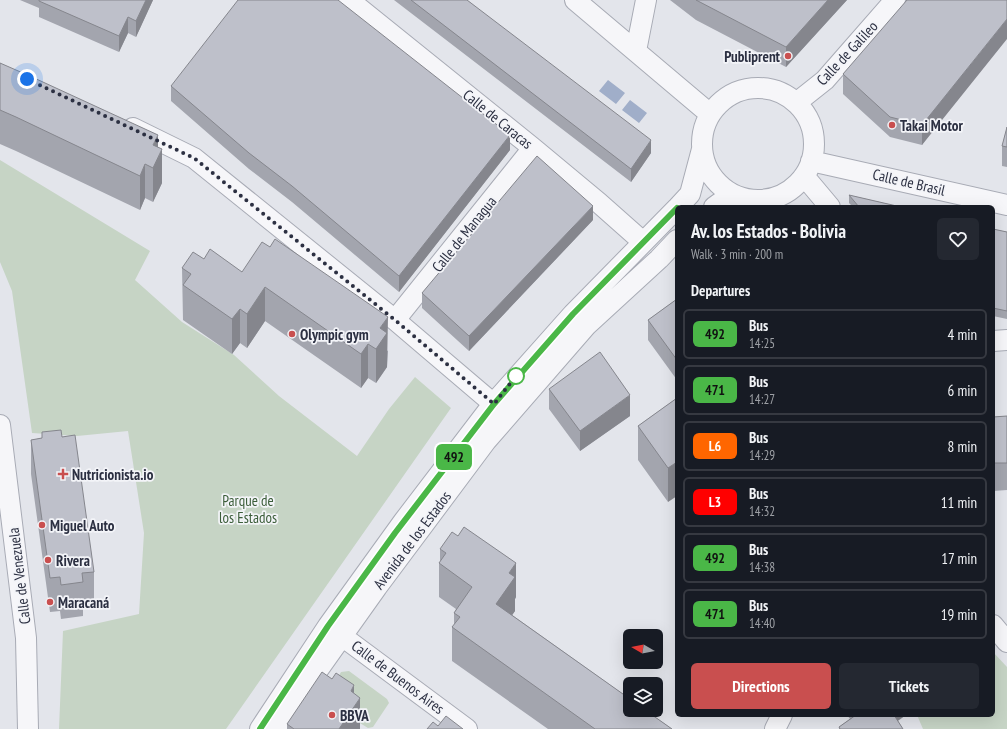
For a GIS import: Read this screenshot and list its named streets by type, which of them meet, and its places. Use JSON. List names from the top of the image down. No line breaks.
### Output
{"streets":{"street":["Calle de Galileo","Calle de Caracas","Calle de Brasil","Calle de Managua","Avenida de los Estados","Calle de Venezuela","Calle de Buenos Aires"]},"crossings":[["Calle de Galileo","Calle de Brasil"],["Calle de Galileo","Avenida de los Estados"],["Calle de Caracas","Calle de Managua"],["Calle de Caracas","Avenida de los Estados"],["Calle de Brasil","Avenida de los Estados"],["Avenida de los Estados","Calle de Buenos Aires"]],"parks":["Parque de los Estados"],"places":{"other":["Publiprent","Takai Motor","Olympic gym","Miguel Auto","Rivera","Maracaná","BBVA"],"health":["Nutricionista.io"]},"lines":["bus line 492"],"north":"left","page":{"on_map":"492","heading":[["Av. los Estados - Bolivia","Walk · 3 min · 200 m"],"Departures"],"list":[{"mark":"492","name":"Bus","note":"14:25","value":"4 min"},{"mark":"471","name":"Bus","note":"14:27","value":"6 min"},{"mark":"L6","name":"Bus","note":"14:29","value":"8 min"},{"mark":"L3","name":"Bus","note":"14:32","value":"11 min"},{"mark":"492","name":"Bus","note":"14:38","value":"17 min"},{"mark":"471","name":"Bus","note":"14:40","value":"19 min"}],"buttons":["Directions","Tickets"]}}
